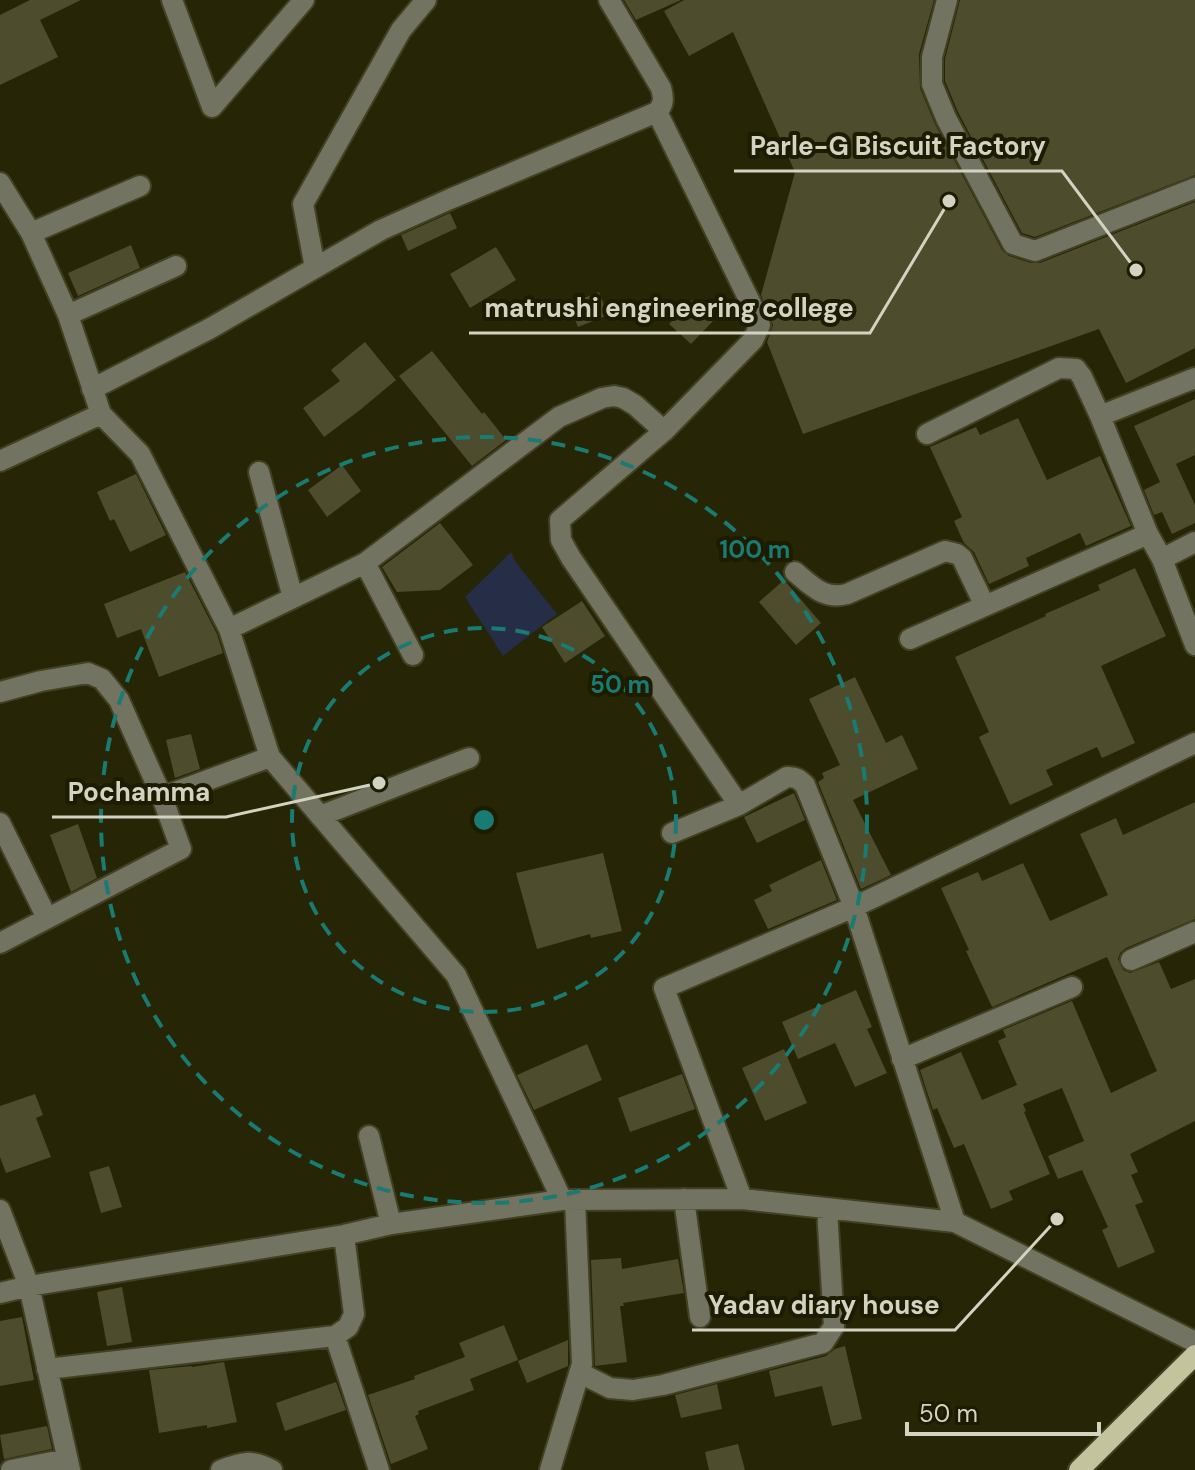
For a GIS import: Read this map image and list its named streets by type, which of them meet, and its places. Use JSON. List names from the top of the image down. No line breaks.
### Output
{"places":["matrushi engineering college","Parle-G Biscuit Factory","Pochamma","Yadav diary house"],"scale_bar":"50 m","rings":["100 m","50 m"]}
